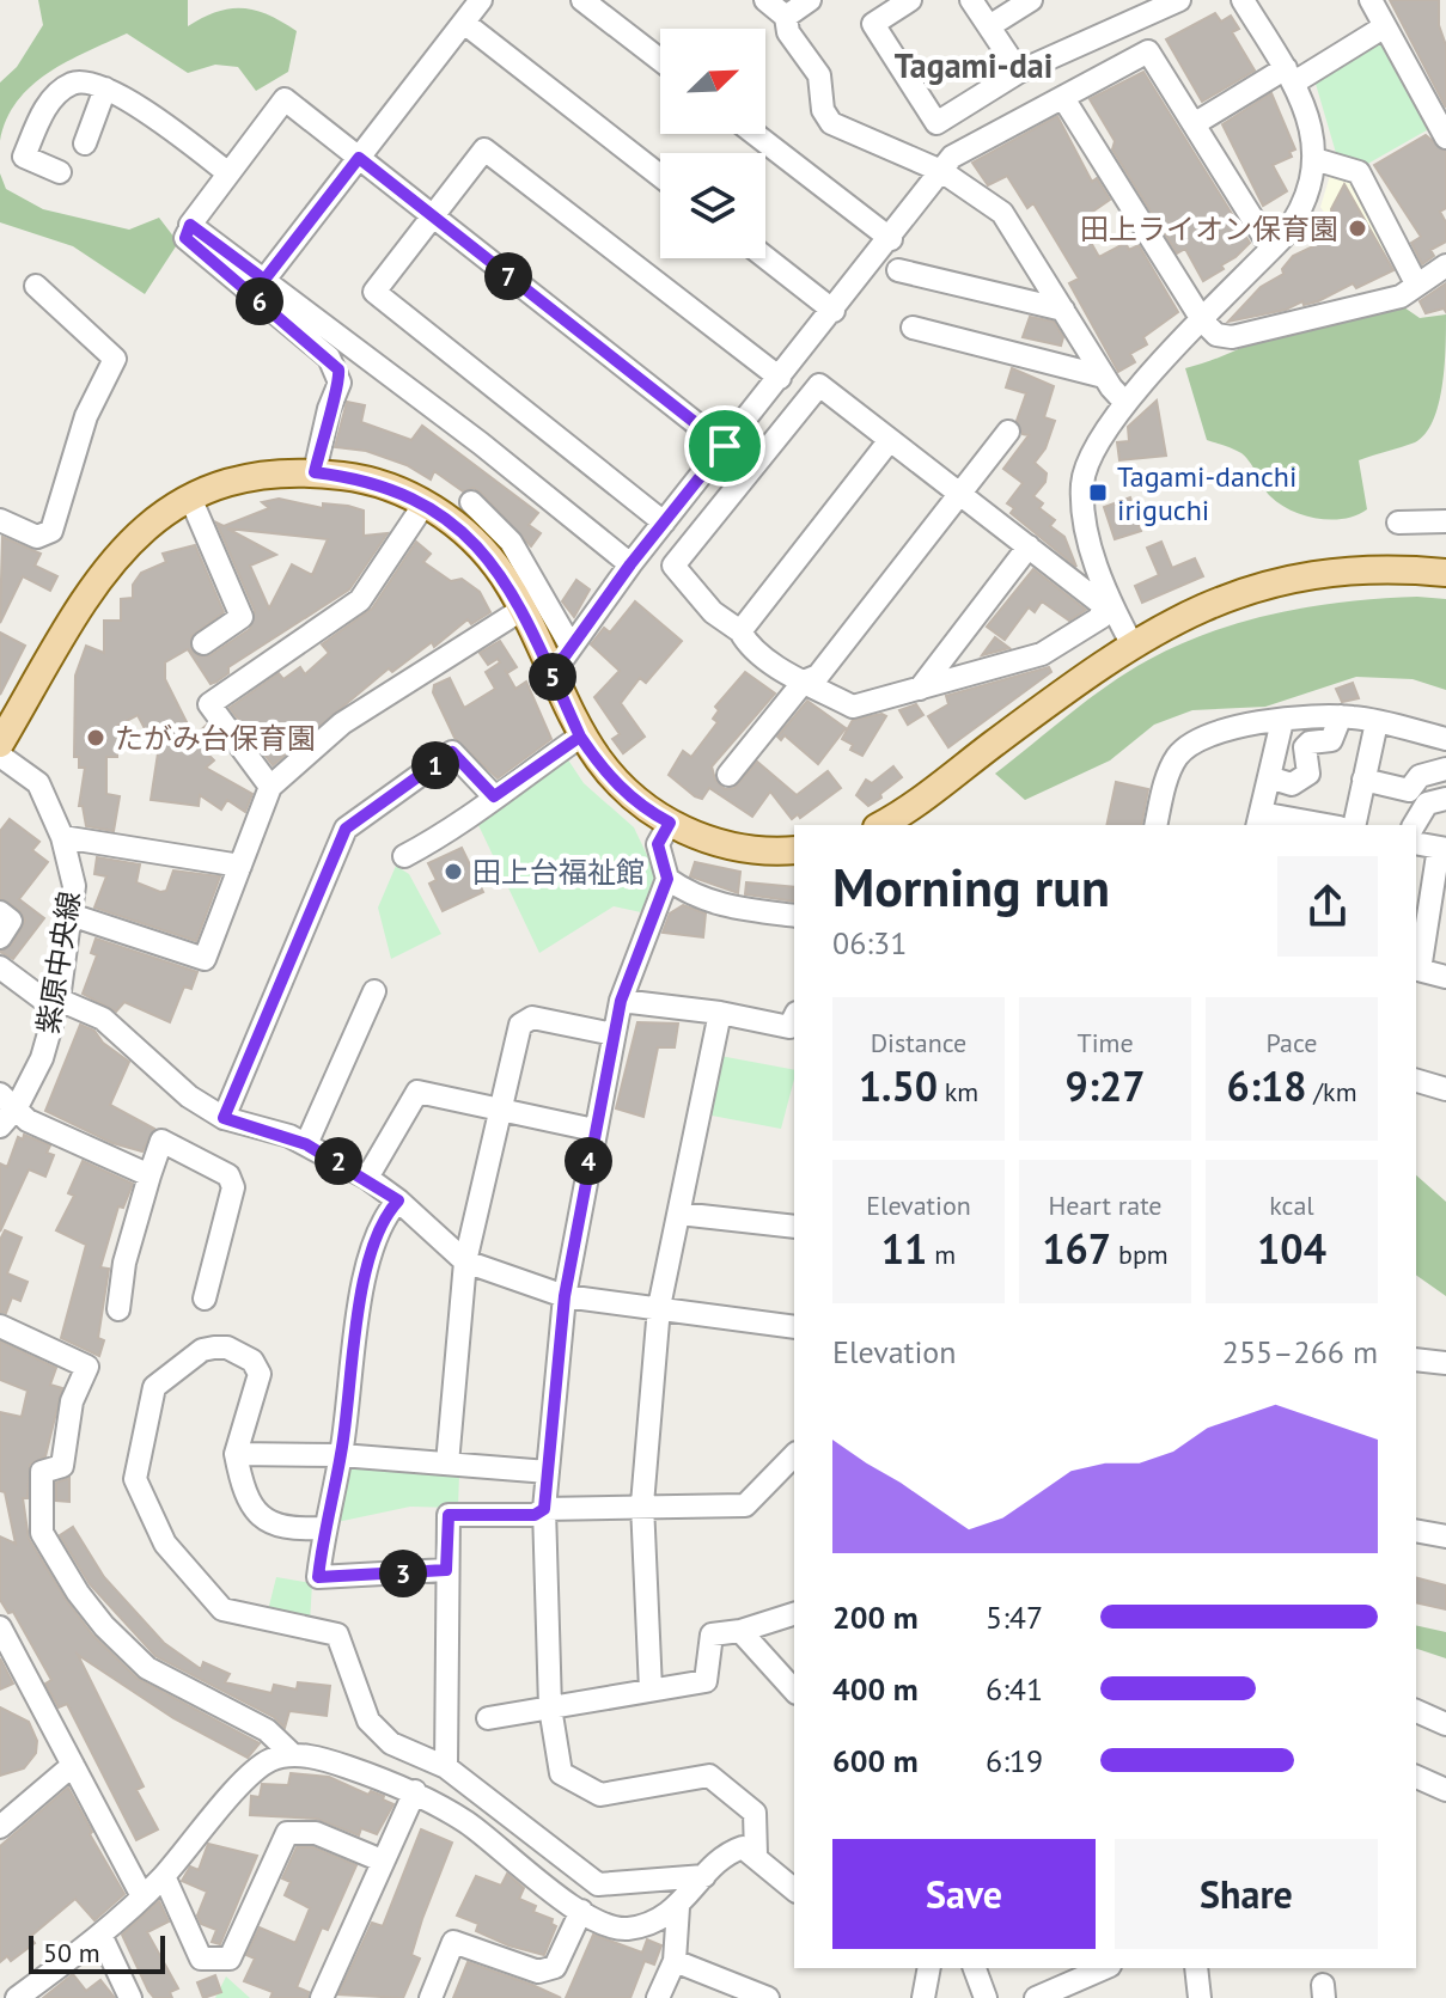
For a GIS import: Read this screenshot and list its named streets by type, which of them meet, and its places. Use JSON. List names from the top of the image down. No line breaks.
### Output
{"streets":{"street":["紫原中央線"]},"districts":["Tagami-dai"],"places":{"other":["田上ライオン保育園","たがみ台保育園","田上台福祉館"],"transit":["Tagami-danchi iriguchi"]},"scale_bar":"50 m","north":"top right","page":{"pins":["7","6","5","1","2","4","3"],"heading":["Morning run","06:31"],"stats":[["Distance","1.50 km"],["Time","9:27"],["Pace","6:18 /km"],["Elevation","11 m"],["Heart rate","167 bpm"],["kcal","104"]],"chart":["Elevation","255–266 m"],"list":[{"name":"200 m","note":"5:47"},{"name":"400 m","note":"6:41"},{"name":"600 m","note":"6:19"}],"buttons":["Save","Share"],"scale":"50 m"}}
